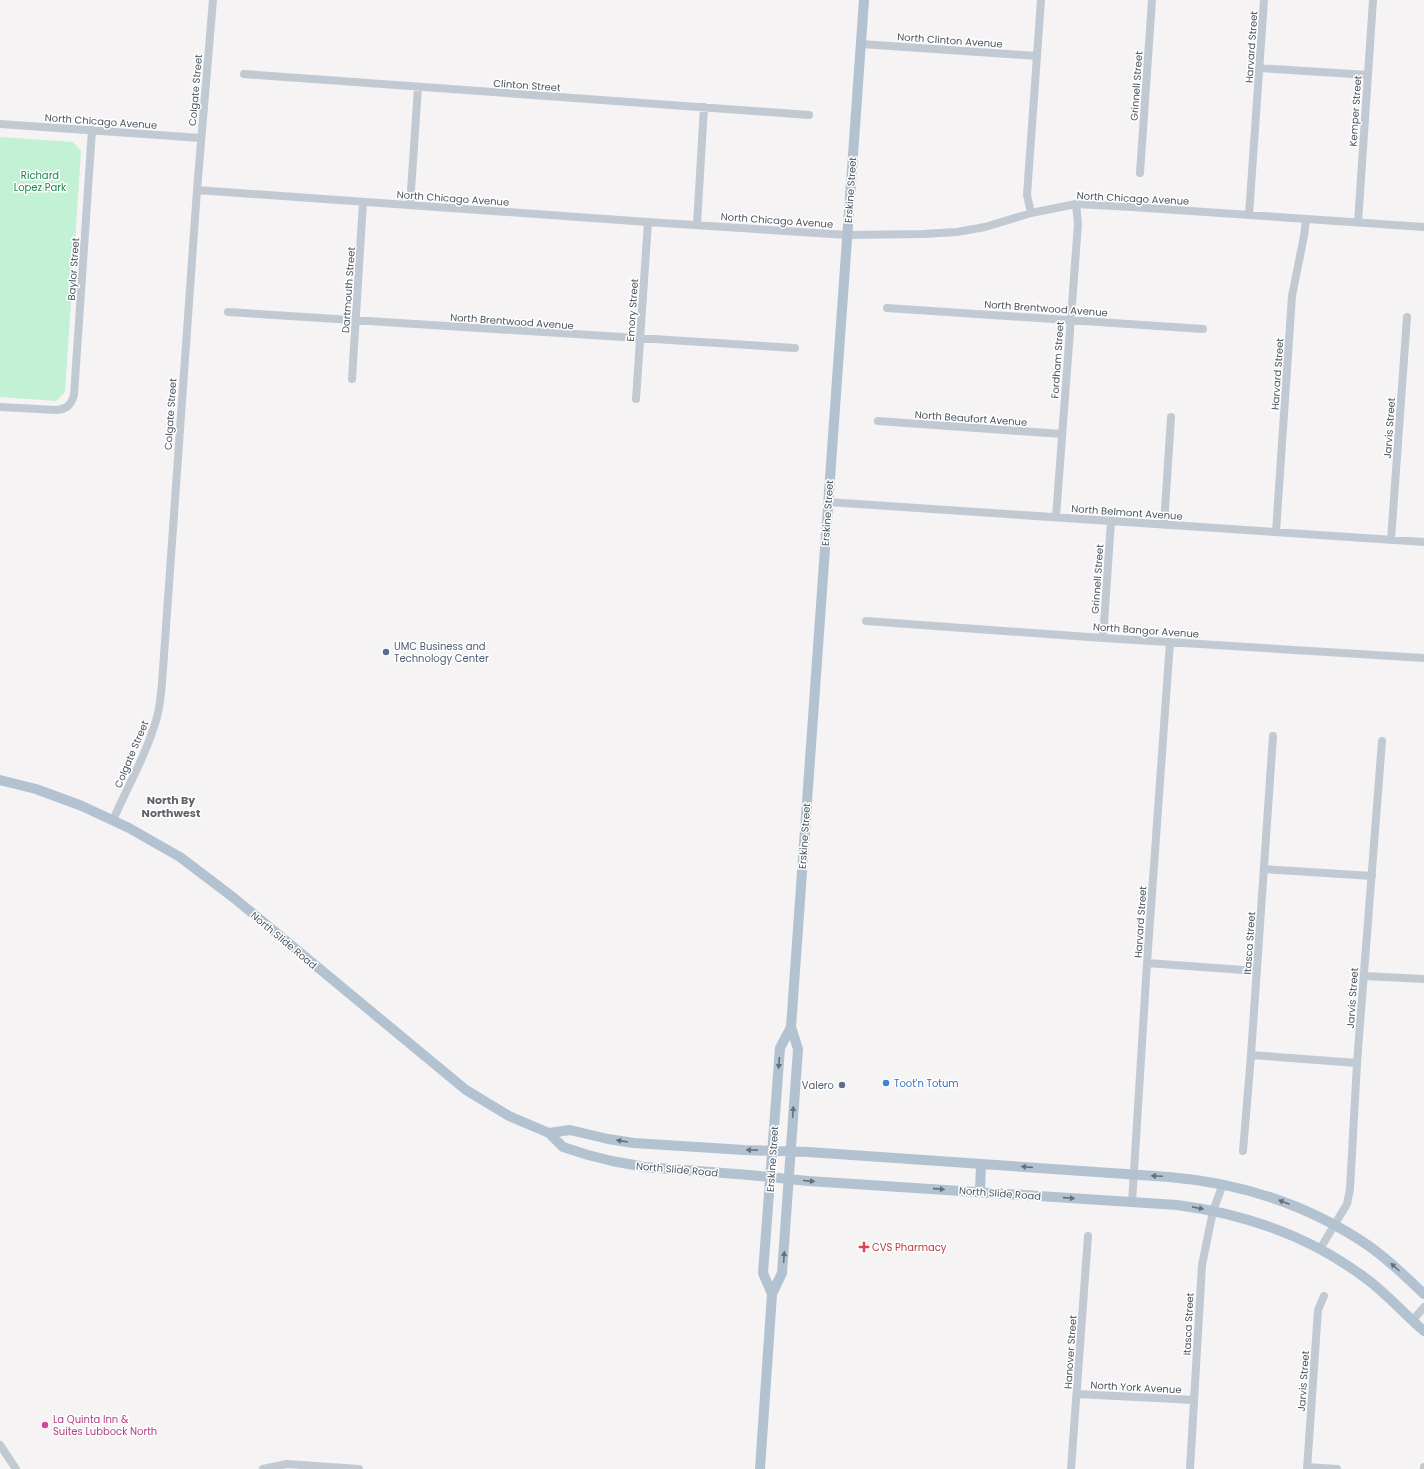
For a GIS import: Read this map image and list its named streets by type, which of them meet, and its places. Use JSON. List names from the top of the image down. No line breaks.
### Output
{"streets":{"main road":["Erskine Street","North Slide Road"],"street":["North Clinton Avenue","Harvard Street","Clinton Street","Grinnell Street","Colgate Street","Kemper Street","North Chicago Avenue","Baylor Street","Dartmouth Street","North Brentwood Avenue","Emory Street","Fordham Street","North Beaufort Avenue","Jarvis Street","North Belmont Avenue","North Bangor Avenue","Itasca Street","Hanover Street","North York Avenue"]},"crossings":[["North Clinton Avenue","Erskine Street"],["Harvard Street","North Chicago Avenue"],["Harvard Street","North Belmont Avenue"],["Harvard Street","North Bangor Avenue"],["Harvard Street","North Slide Road"],["Grinnell Street","North Belmont Avenue"],["Grinnell Street","North Bangor Avenue"],["Colgate Street","North Chicago Avenue"],["Colgate Street","North Slide Road"],["Kemper Street","North Chicago Avenue"],["North Chicago Avenue","Erskine Street"],["North Chicago Avenue","Baylor Street"],["North Chicago Avenue","Dartmouth Street"],["North Chicago Avenue","Emory Street"],["North Chicago Avenue","Fordham Street"],["Erskine Street","North Belmont Avenue"],["Erskine Street","North Slide Road"],["Dartmouth Street","North Brentwood Avenue"],["North Brentwood Avenue","Emory Street"],["North Brentwood Avenue","Fordham Street"],["Fordham Street","North Beaufort Avenue"],["Fordham Street","North Belmont Avenue"],["Jarvis Street","North Belmont Avenue"],["Jarvis Street","North Slide Road"],["North Slide Road","Itasca Street"],["Itasca Street","North York Avenue"],["Hanover Street","North York Avenue"]],"districts":["North By Northwest"],"parks":["Richard Lopez Park"],"places":{"other":["UMC Business and Technology Center","Toot'n Totum","Valero","La Quinta Inn & Suites Lubbock North"],"health":["CVS Pharmacy"]}}
